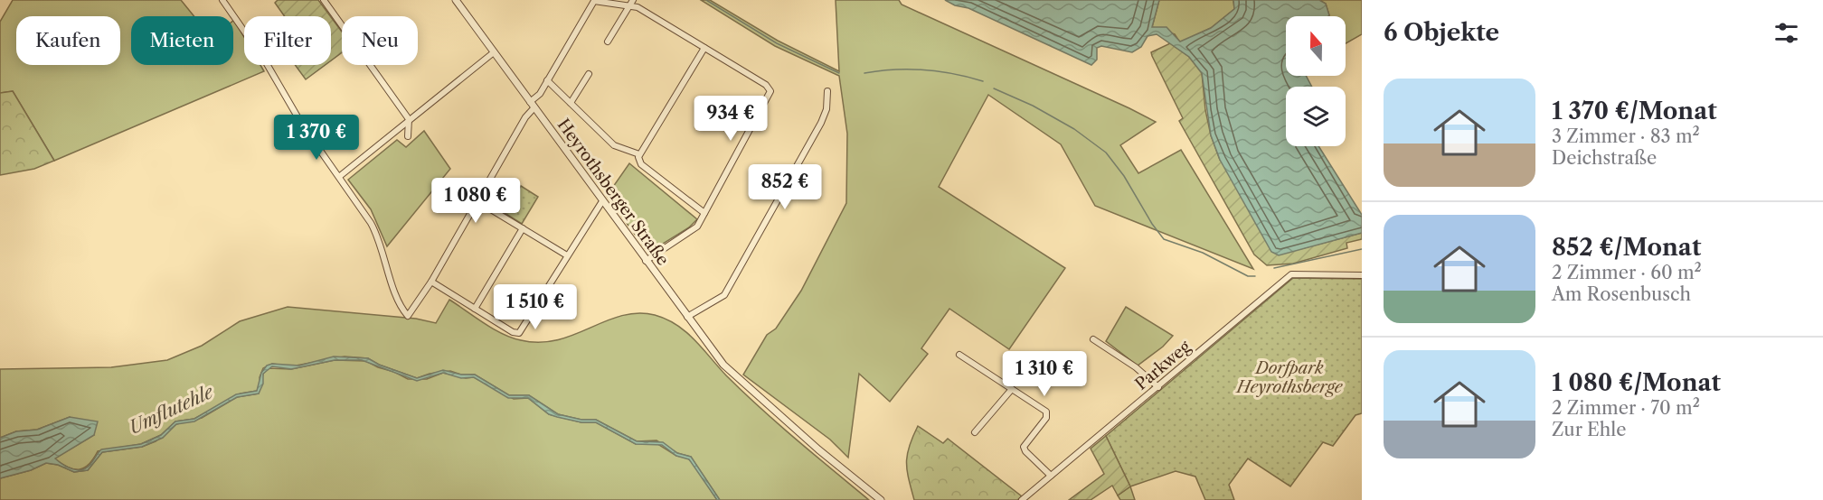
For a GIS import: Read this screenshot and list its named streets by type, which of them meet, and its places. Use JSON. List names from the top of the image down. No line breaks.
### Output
{"streets":{"street":["Heyrothsberger Straße","Parkweg"]},"water":["Umflutehle"],"parks":["Dorfpark Heyrothsberge"],"north":"top","page":{"heading":"6 Objekte","chip":["Kaufen","Mieten","Filter","Neu"],"list":[{"name":"1 370 €/Monat","note":"3 Zimmer · 83 m² · Deichstraße"},{"name":"852 €/Monat","note":"2 Zimmer · 60 m² · Am Rosenbusch"},{"name":"1 080 €/Monat","note":"2 Zimmer · 70 m² · Zur Ehle"}],"price":["934 €","1 370 €","852 €","1 080 €","1 510 €","1 310 €"]}}
